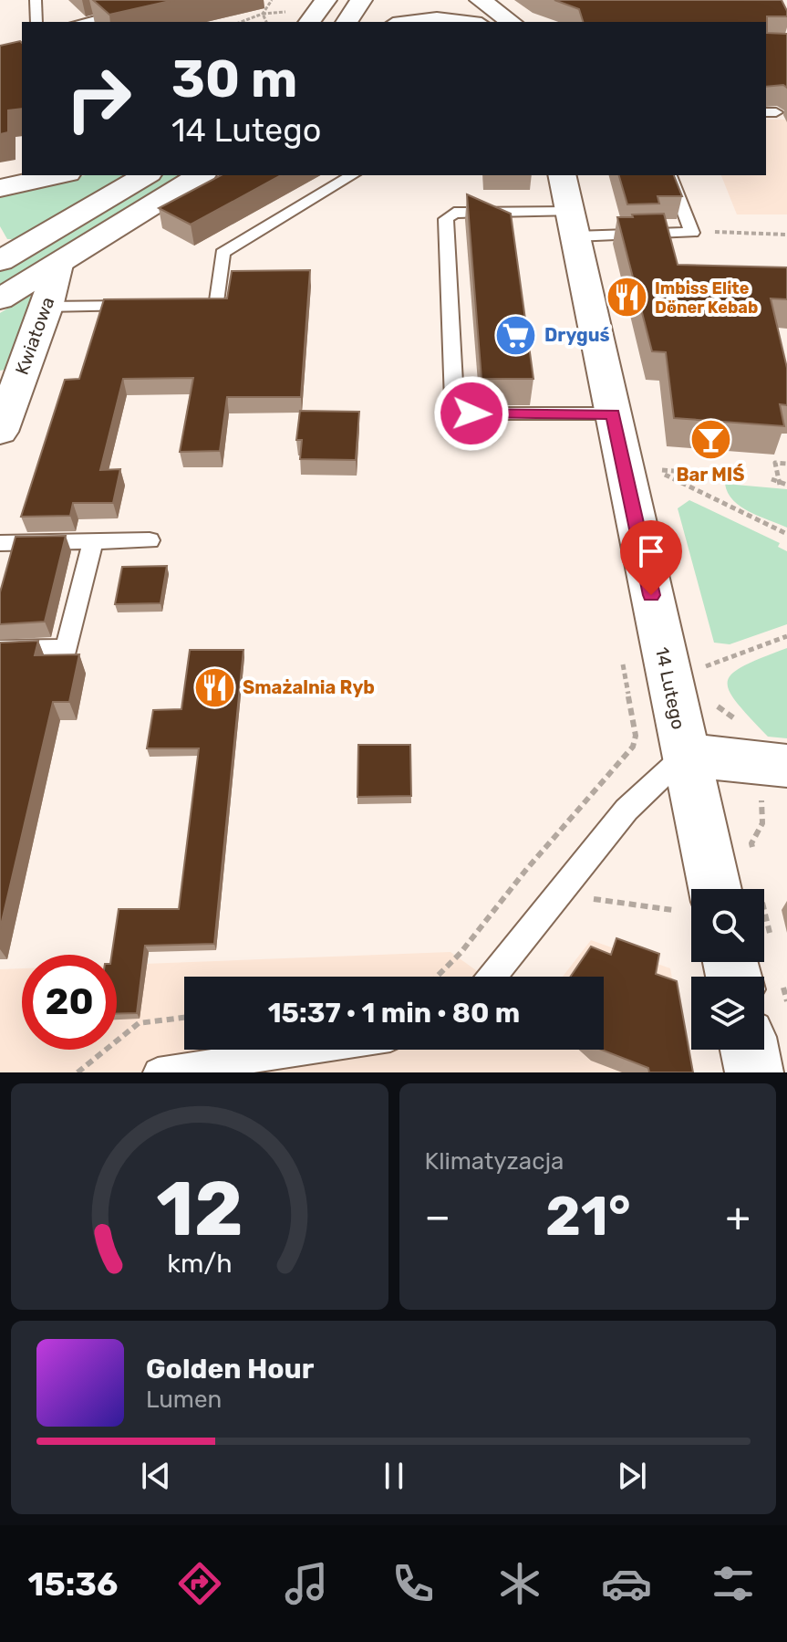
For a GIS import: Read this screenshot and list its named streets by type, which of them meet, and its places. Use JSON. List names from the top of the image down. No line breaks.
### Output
{"streets":{"street":["Kwiatowa","14 Lutego"]},"places":{"restaurant":["Imbiss Elite Döner Kebab","Smażalnia Ryb"],"supermarket":["Dryguś"],"bar":["Bar MIŚ"]},"page":{"turn":["30 m","14 Lutego"],"limit":"20","trip":"15:37 · 1 min · 80 m","tile":"Klimatyzacja","heat":["−","21°","+"],"song":["Golden Hour","Lumen"],"tabs":"15:36","gauge":["12","km/h"]}}
